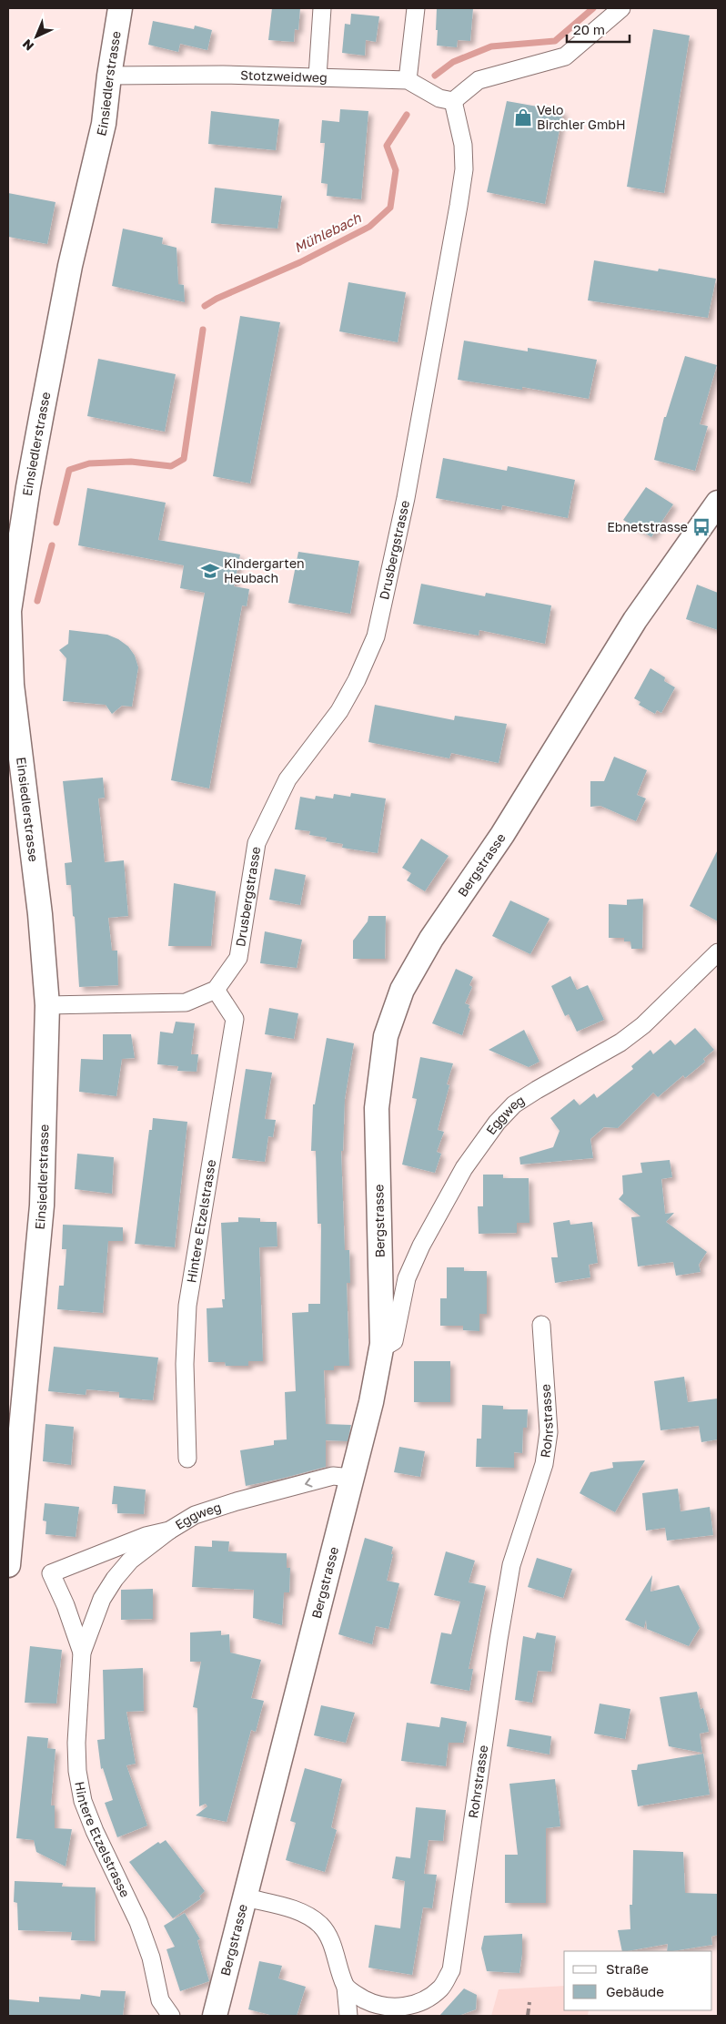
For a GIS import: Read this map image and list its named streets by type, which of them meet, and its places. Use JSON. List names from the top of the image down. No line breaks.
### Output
{"streets":{"street":["Stotzweidweg","Einsiedlerstrasse","Drusbergstrasse","Bergstrasse","Eggweg","Hintere Etzelstrasse","Rohrstrasse"]},"crossings":[["Stotzweidweg","Einsiedlerstrasse"],["Stotzweidweg","Drusbergstrasse"],["Drusbergstrasse","Hintere Etzelstrasse"],["Bergstrasse","Eggweg"],["Eggweg","Hintere Etzelstrasse"]],"water":["Mühlebach"],"places":{"shop":["Velo Birchler GmbH"],"bus stop":["Ebnetstrasse"],"school or university":["Kindergarten Heubach"]},"legend":["Straße","Gebäude"],"scale_bar":"20 m","north":"bottom left"}
